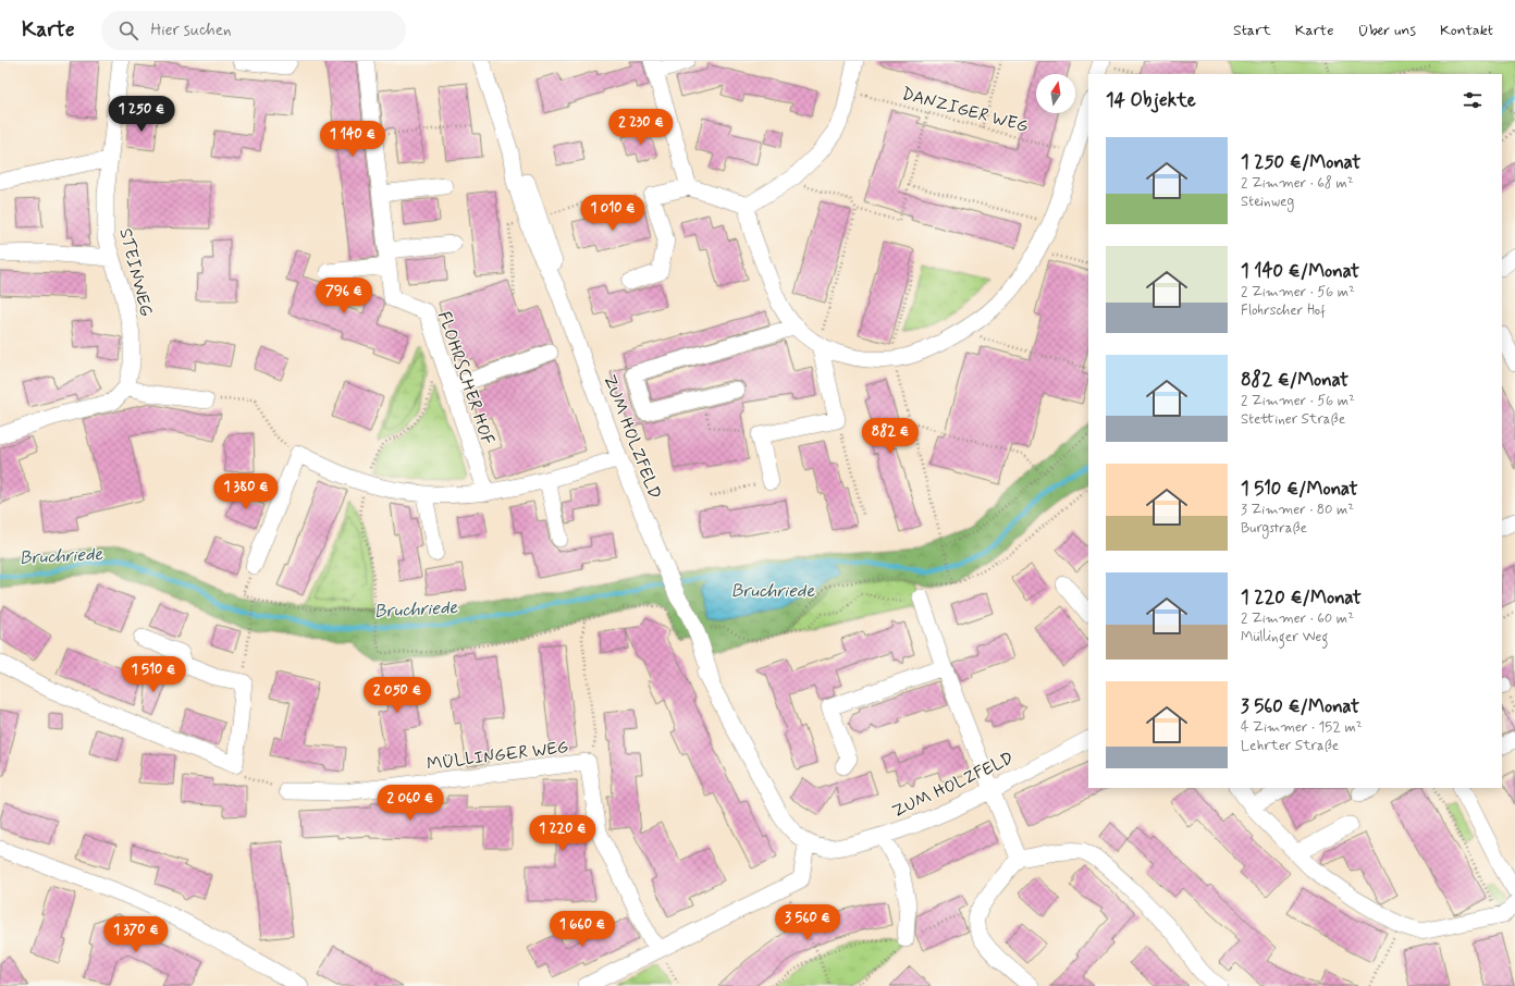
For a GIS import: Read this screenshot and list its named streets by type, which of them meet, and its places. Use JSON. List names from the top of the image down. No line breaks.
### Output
{"streets":{"street":["STEINWEG","FLOHRSCHER HOF","ZUM HOLZFELD","MÜLLINGER WEG"],"path":["DANZIGER WEG"]},"water":["Bruchriede"],"north":"top","page":{"header":"Karte","search":"Hier suchen","nav":["Start","Karte","Über uns","Kontakt"],"heading":"14 Objekte","price":["1 250 €","2 230 €","1 140 €","1 010 €","796 €","882 €","1 380 €","1 510 €","2 050 €","2 060 €","1 220 €","3 560 €","1 660 €","1 370 €"],"list":[{"name":"1 250 €/Monat","note":"2 Zimmer · 68 m² · Steinweg"},{"name":"1 140 €/Monat","note":"2 Zimmer · 56 m² · Flohrscher Hof"},{"name":"882 €/Monat","note":"2 Zimmer · 56 m² · Stettiner Straße"},{"name":"1 510 €/Monat","note":"3 Zimmer · 80 m² · Burgstraße"},{"name":"1 220 €/Monat","note":"2 Zimmer · 60 m² · Müllinger Weg"},{"name":"3 560 €/Monat","note":"4 Zimmer · 152 m² · Lehrter Straße"}]}}
